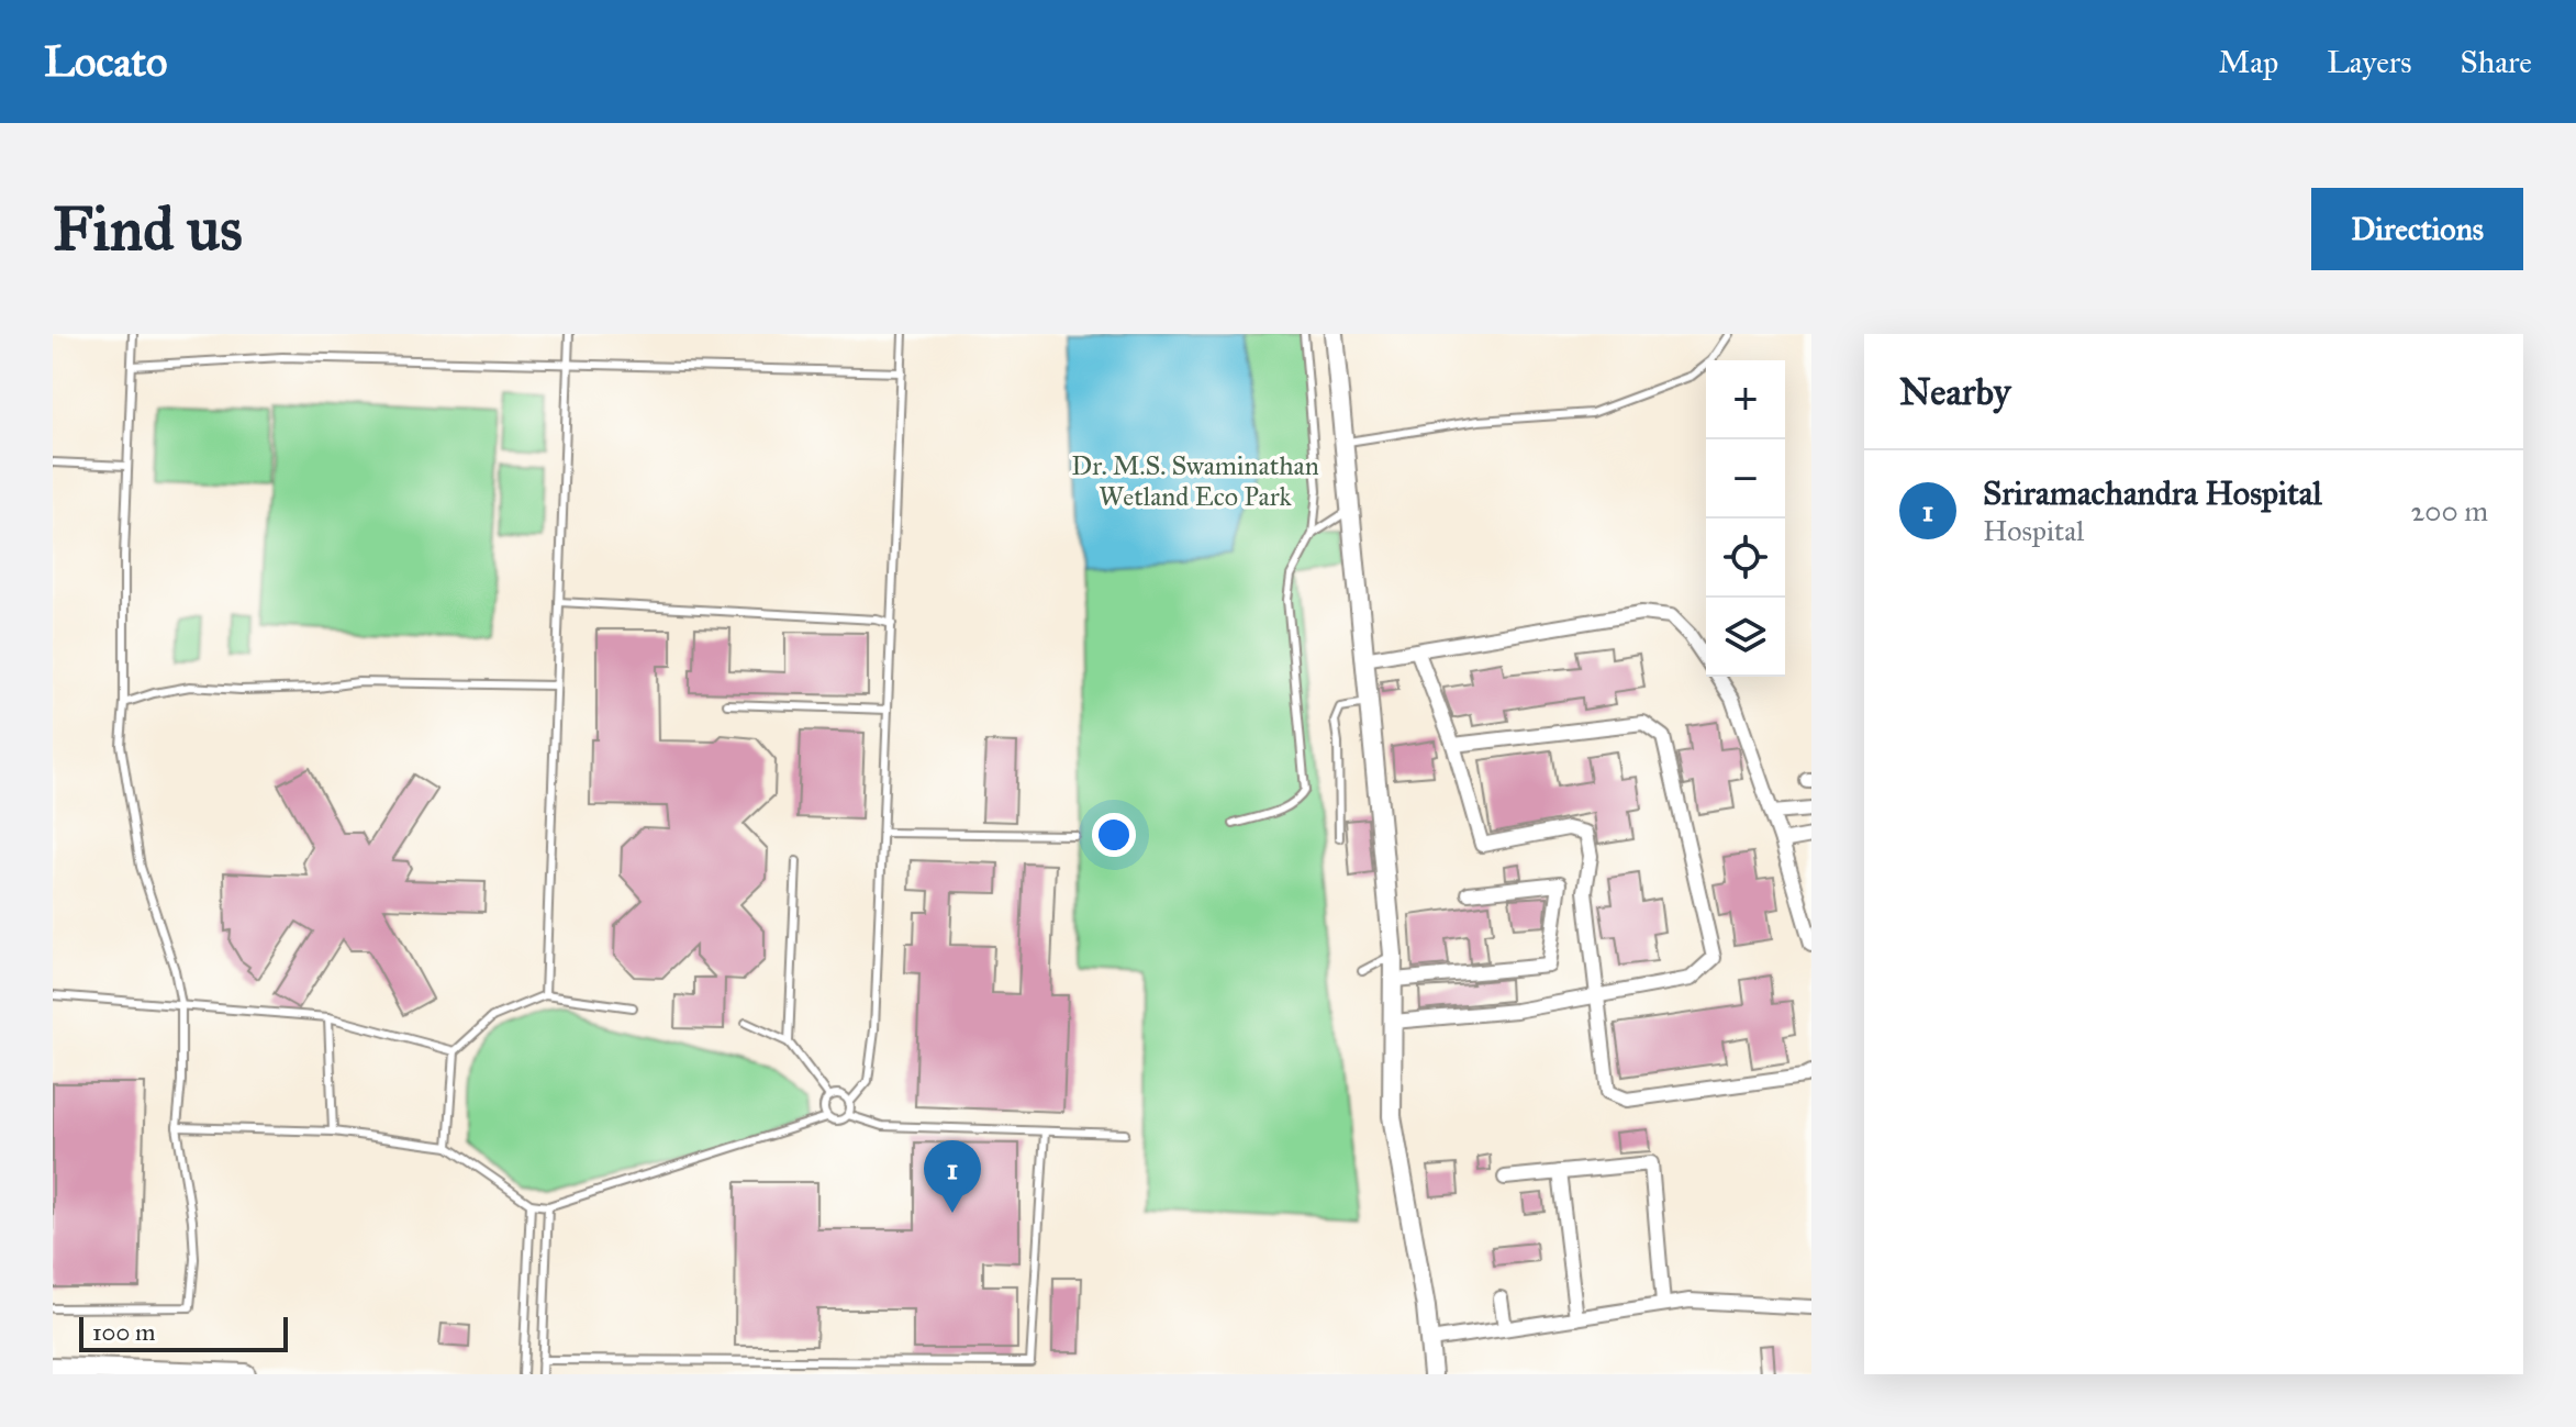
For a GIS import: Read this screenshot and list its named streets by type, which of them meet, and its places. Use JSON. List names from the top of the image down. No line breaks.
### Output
{"parks":["Dr. M.S. Swaminathan Wetland Eco Park"],"scale_bar":"100 m","page":{"header":"Locato","nav":["Map","Layers","Share"],"buttons":"Directions","title":"Find us","heading":"Nearby","map_buttons":["+","−"],"list":[{"mark":"1","name":"Sriramachandra Hospital","note":"Hospital","value":"200 m"}],"pins":"1","scale":"100 m"}}
